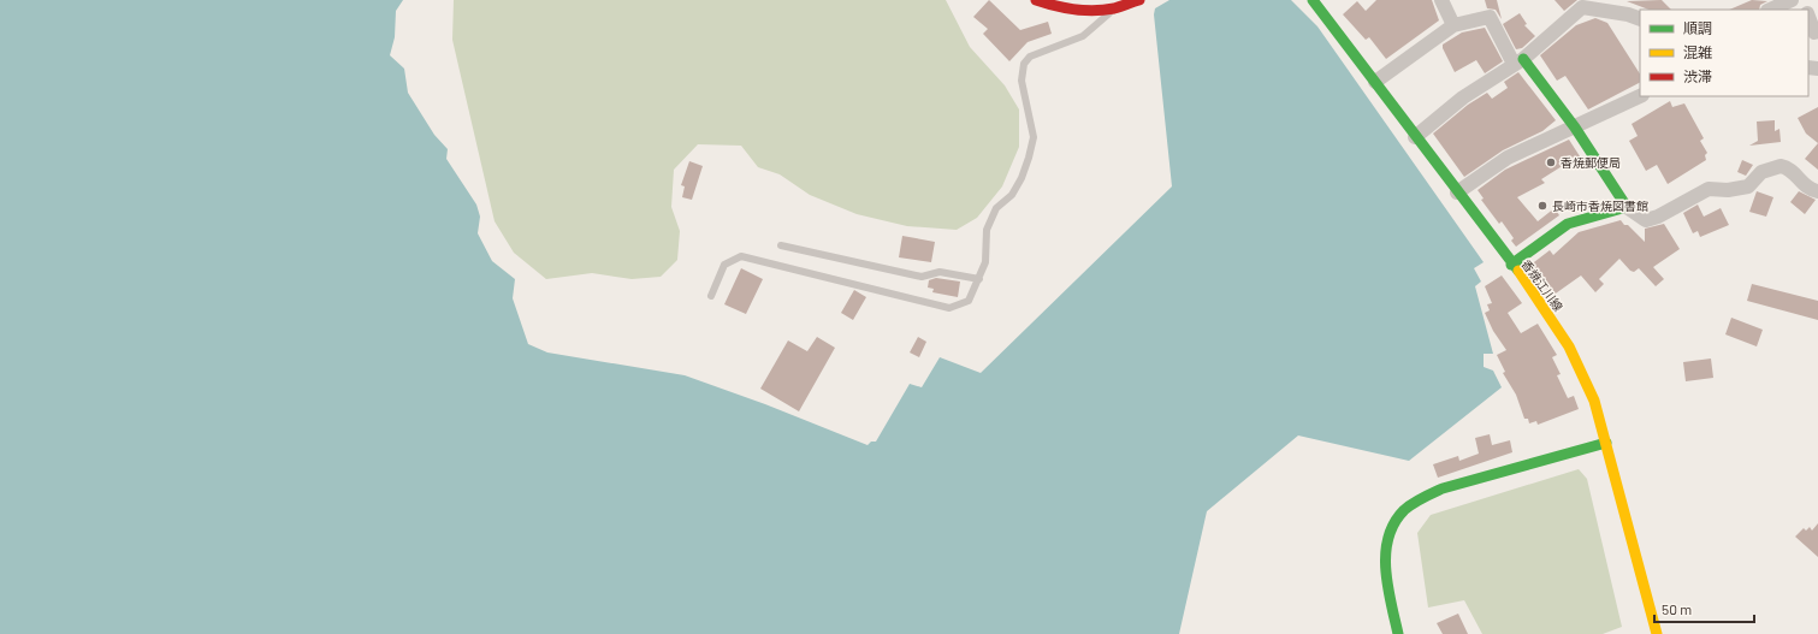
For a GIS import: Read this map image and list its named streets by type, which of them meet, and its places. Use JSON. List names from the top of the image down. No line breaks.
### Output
{"streets":{"street":["香焼江川線"]},"places":["香焼郵便局","長崎市香焼図書館"],"legend":["順調","混雑","渋滞"],"scale_bar":"50 m"}
